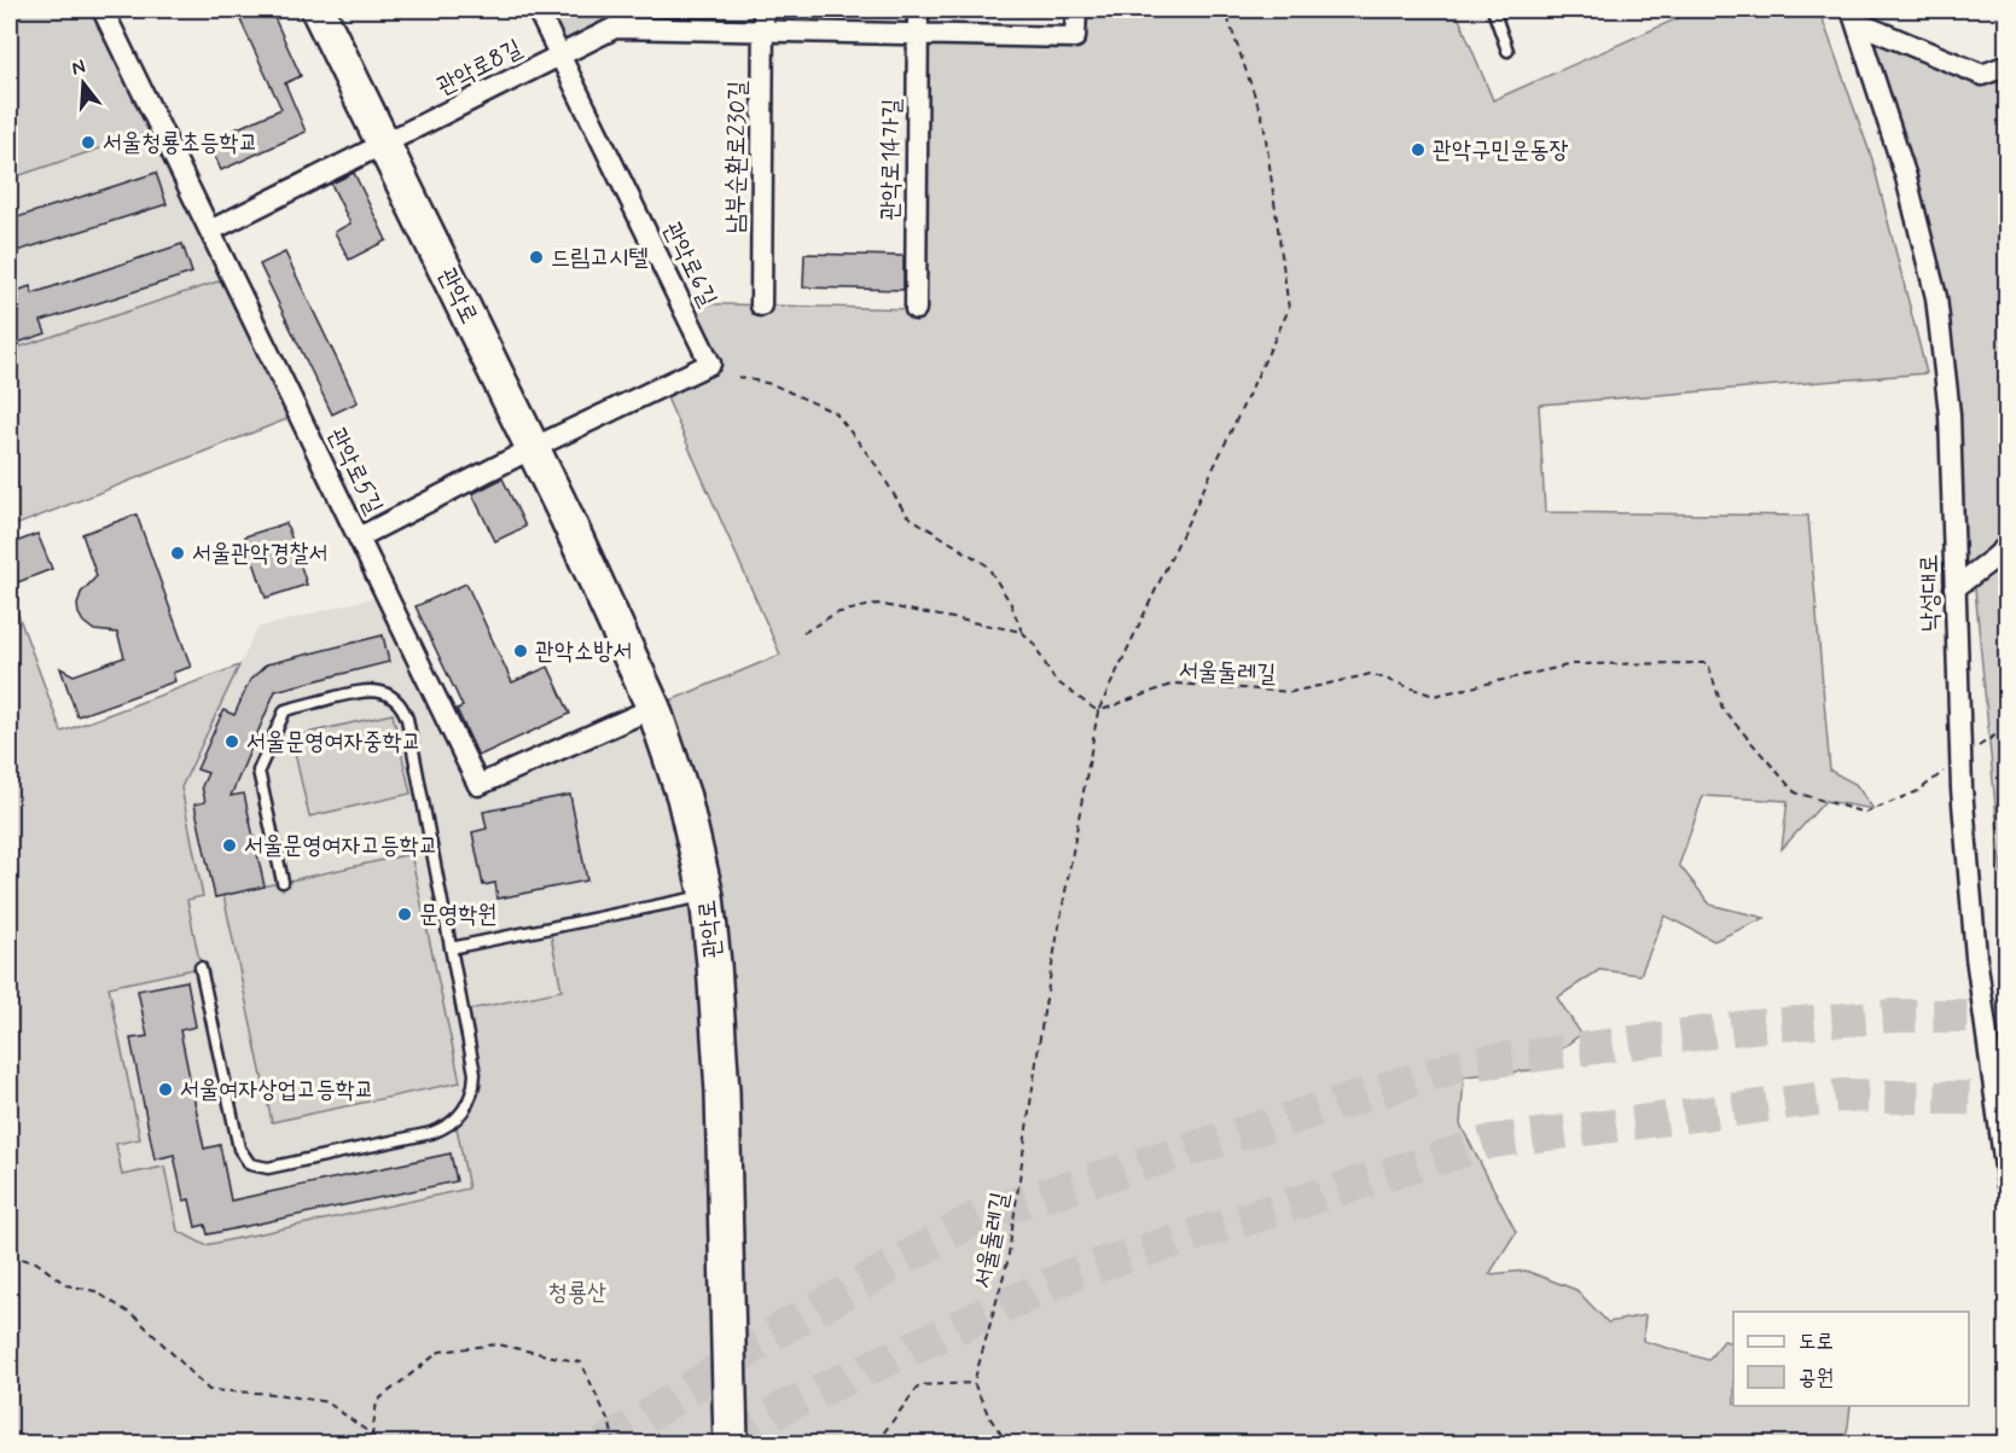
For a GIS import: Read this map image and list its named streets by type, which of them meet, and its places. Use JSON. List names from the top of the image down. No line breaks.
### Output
{"streets":{"main road":["관악로"],"street":["관악로8길","남부순환로230길","관악로14가길","관악로6길","관악로5길","낙성대로"],"path":["서울둘레길"]},"crossings":[["관악로8길","남부순환로230길"],["관악로8길","관악로14가길"],["관악로8길","관악로6길"],["관악로8길","관악로"],["관악로6길","관악로"],["관악로","관악로5길"],["낙성대로","서울둘레길"]],"parks":["청룡산"],"places":["서울청룡초등학교","관악구민운동장","드림고시텔","서울관악경찰서","관악소방서","서울문영여자중학교","서울문영여자고등학교","문영학원","서울여자상업고등학교"],"legend":["도로","공원"],"north":"top"}
